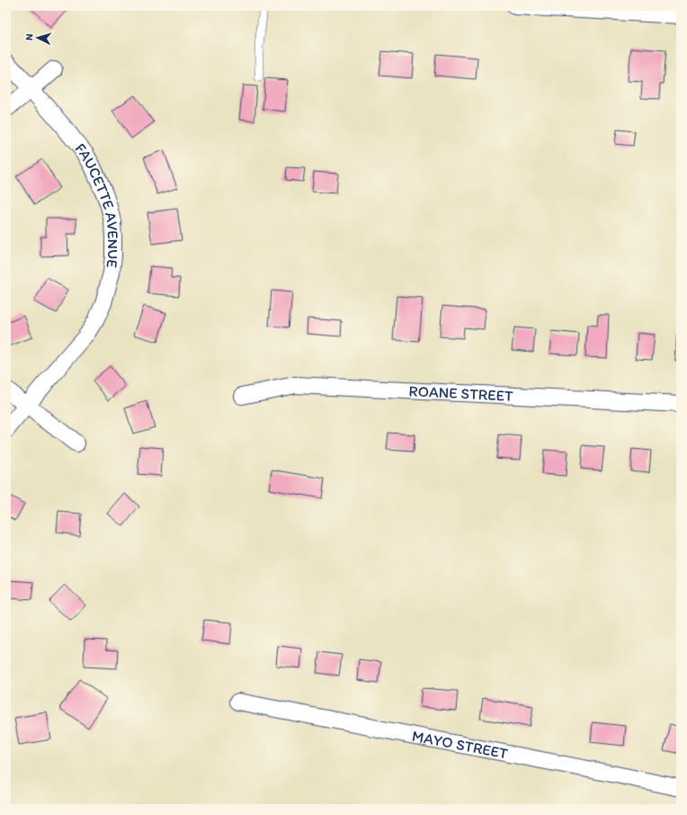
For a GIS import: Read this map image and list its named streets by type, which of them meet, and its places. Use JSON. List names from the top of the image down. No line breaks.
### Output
{"streets":{"street":["FAUCETTE AVENUE","ROANE STREET","MAYO STREET"]},"north":"left"}
